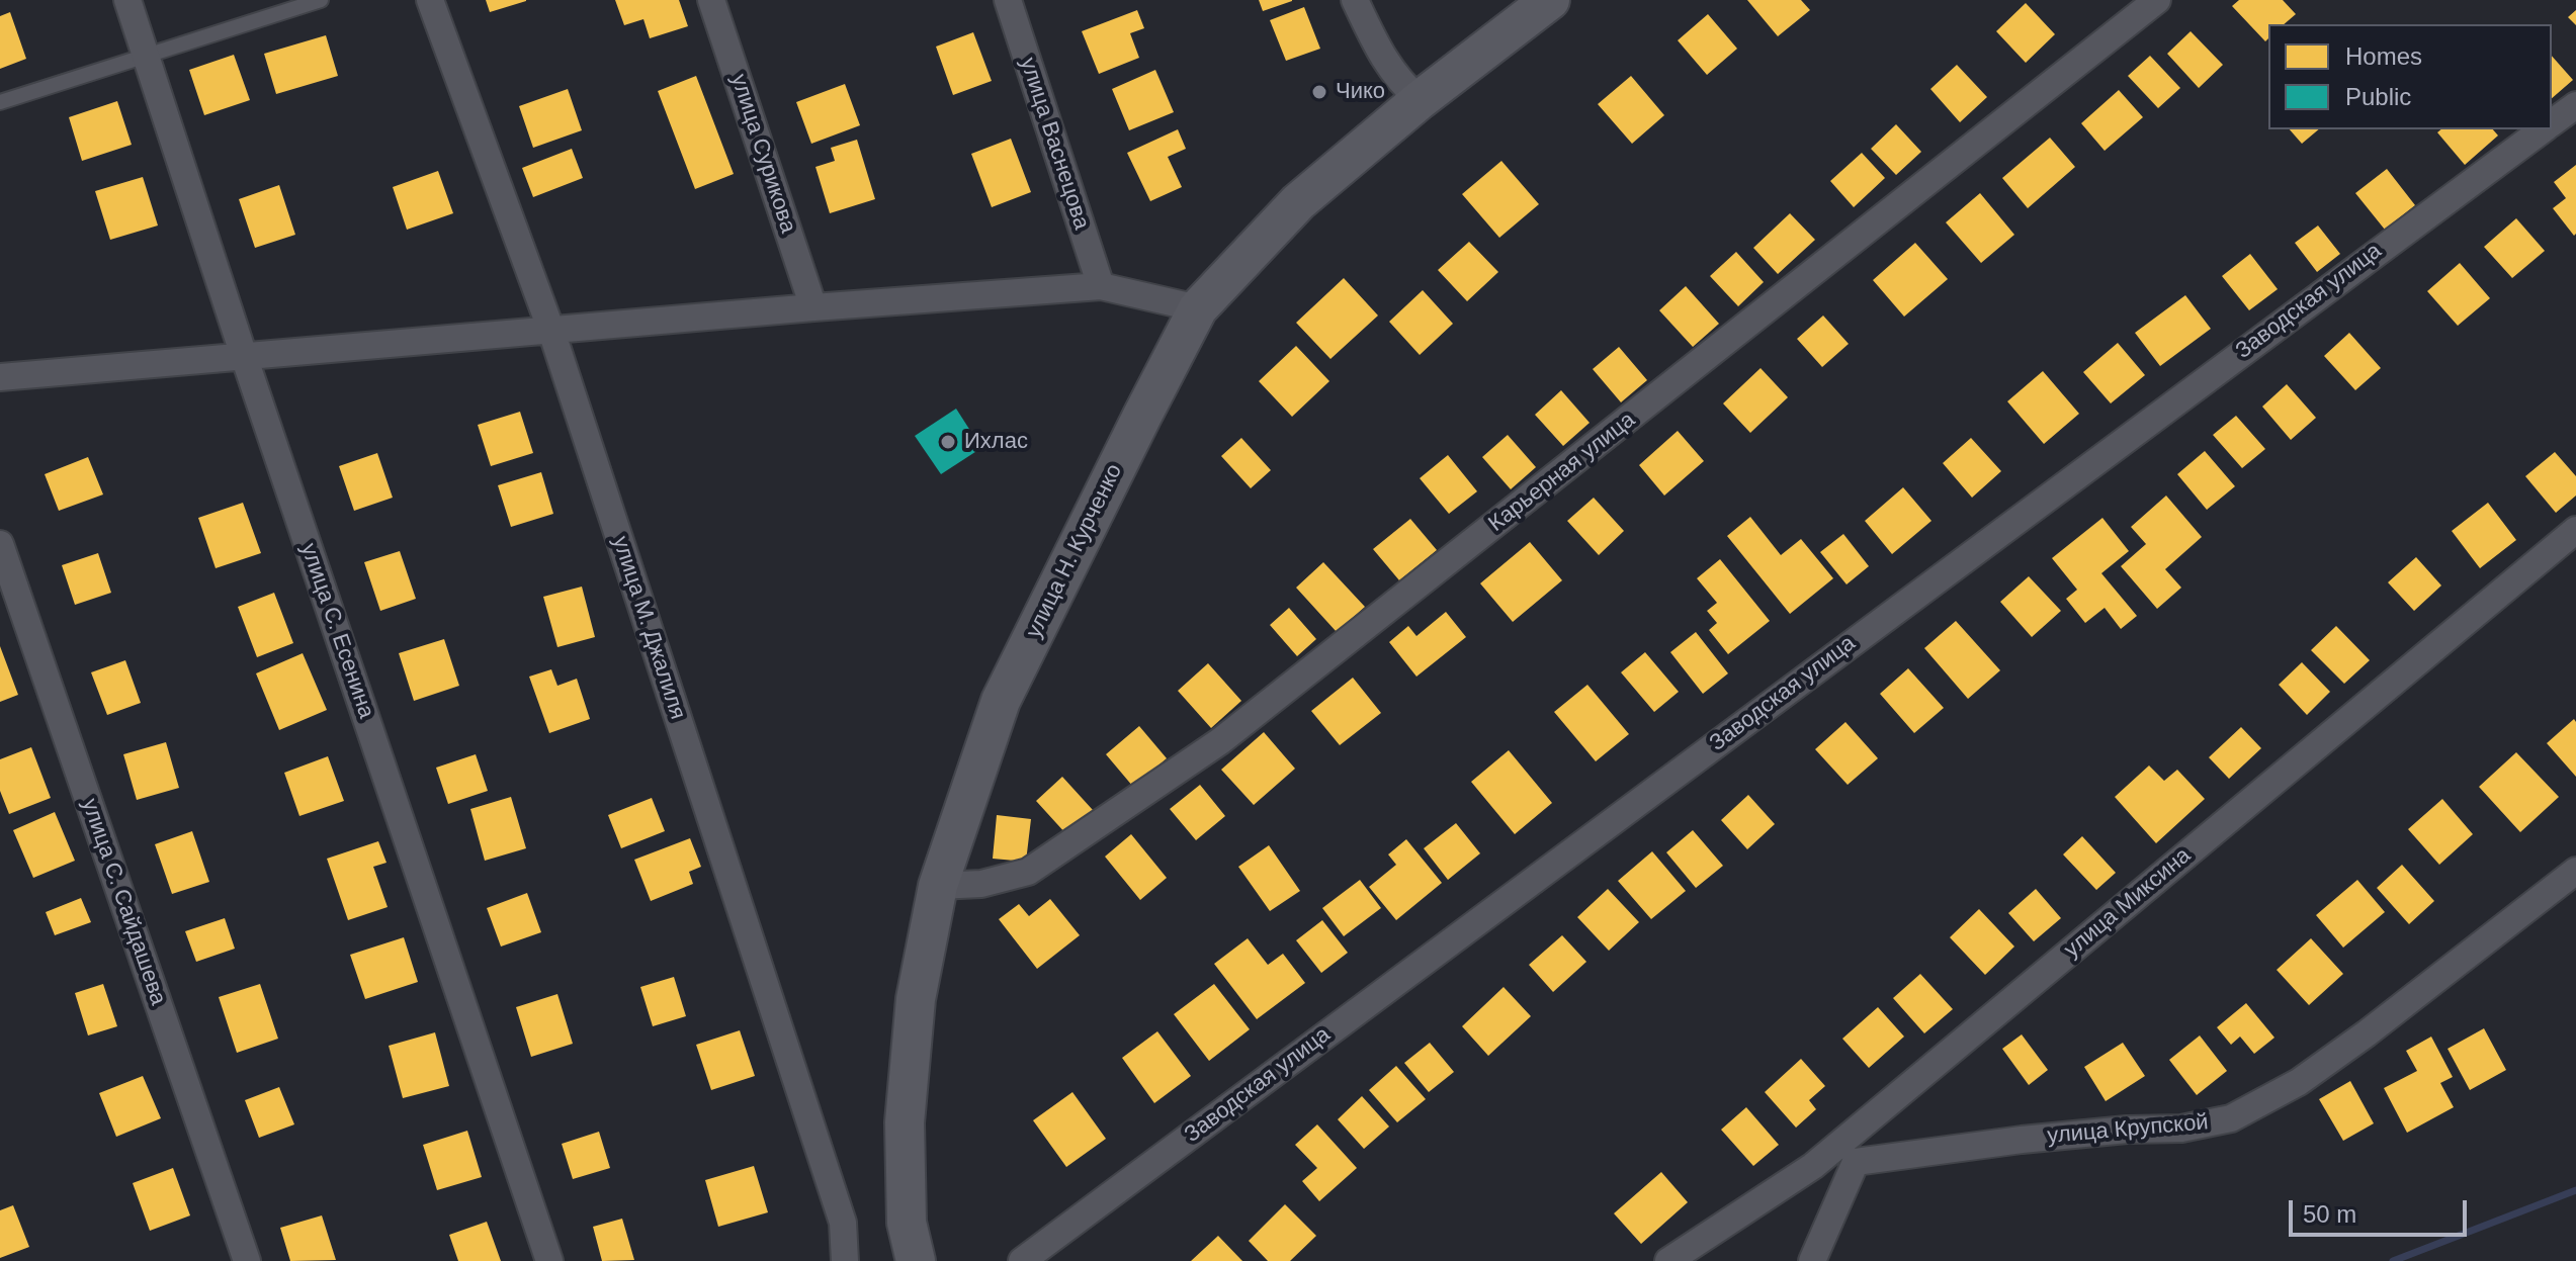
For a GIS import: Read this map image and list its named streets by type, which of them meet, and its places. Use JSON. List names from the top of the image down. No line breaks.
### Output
{"streets":{"main road":["улица Н. Курченко"],"street":["улица Васнецова","улица Сурикова","Заводская улица","Карьерная улица","улица М. Джалиля","улица С. Есенина","улица С. Сайдашева","улица Миксина","улица Крупской"]},"crossings":[["Карьерная улица","улица Н. Курченко"]],"places":["Чико","Ихлас"],"legend":["Homes","Public"],"scale_bar":"50 m"}
